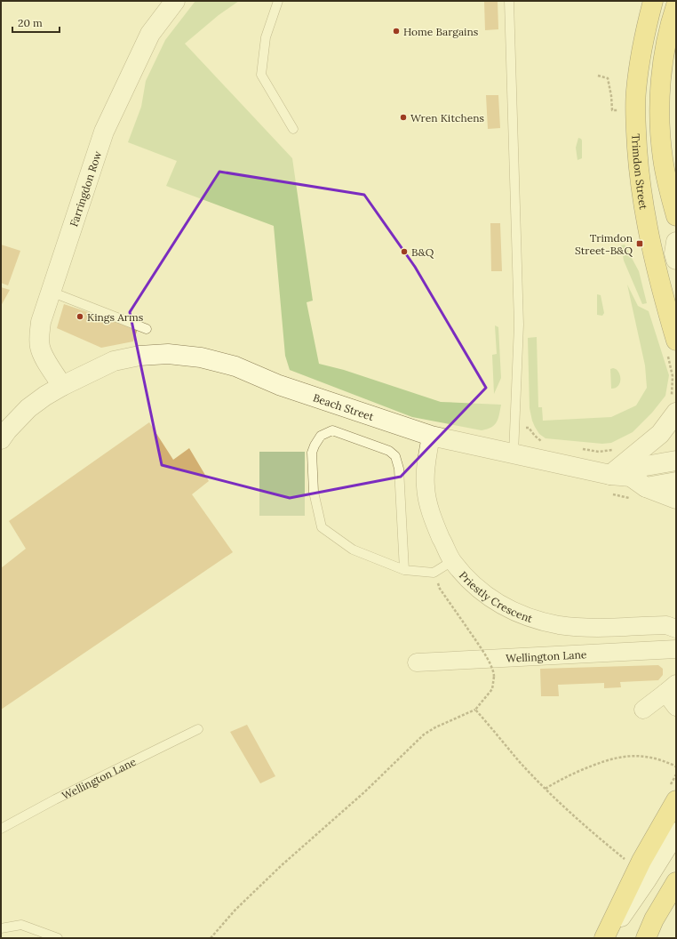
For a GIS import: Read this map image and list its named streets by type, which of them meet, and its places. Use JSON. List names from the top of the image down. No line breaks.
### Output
{"streets":{"highway":["Trimdon Street"],"street":["Farringdon Row","Beach Street","Priestly Crescent","Wellington Lane"]},"crossings":[["Farringdon Row","Beach Street"],["Beach Street","Priestly Crescent"]],"places":{"other":["Home Bargains","Wren Kitchens","B&Q","Kings Arms"],"transit":["Trimdon Street-B&Q"]},"scale_bar":"20 m"}
